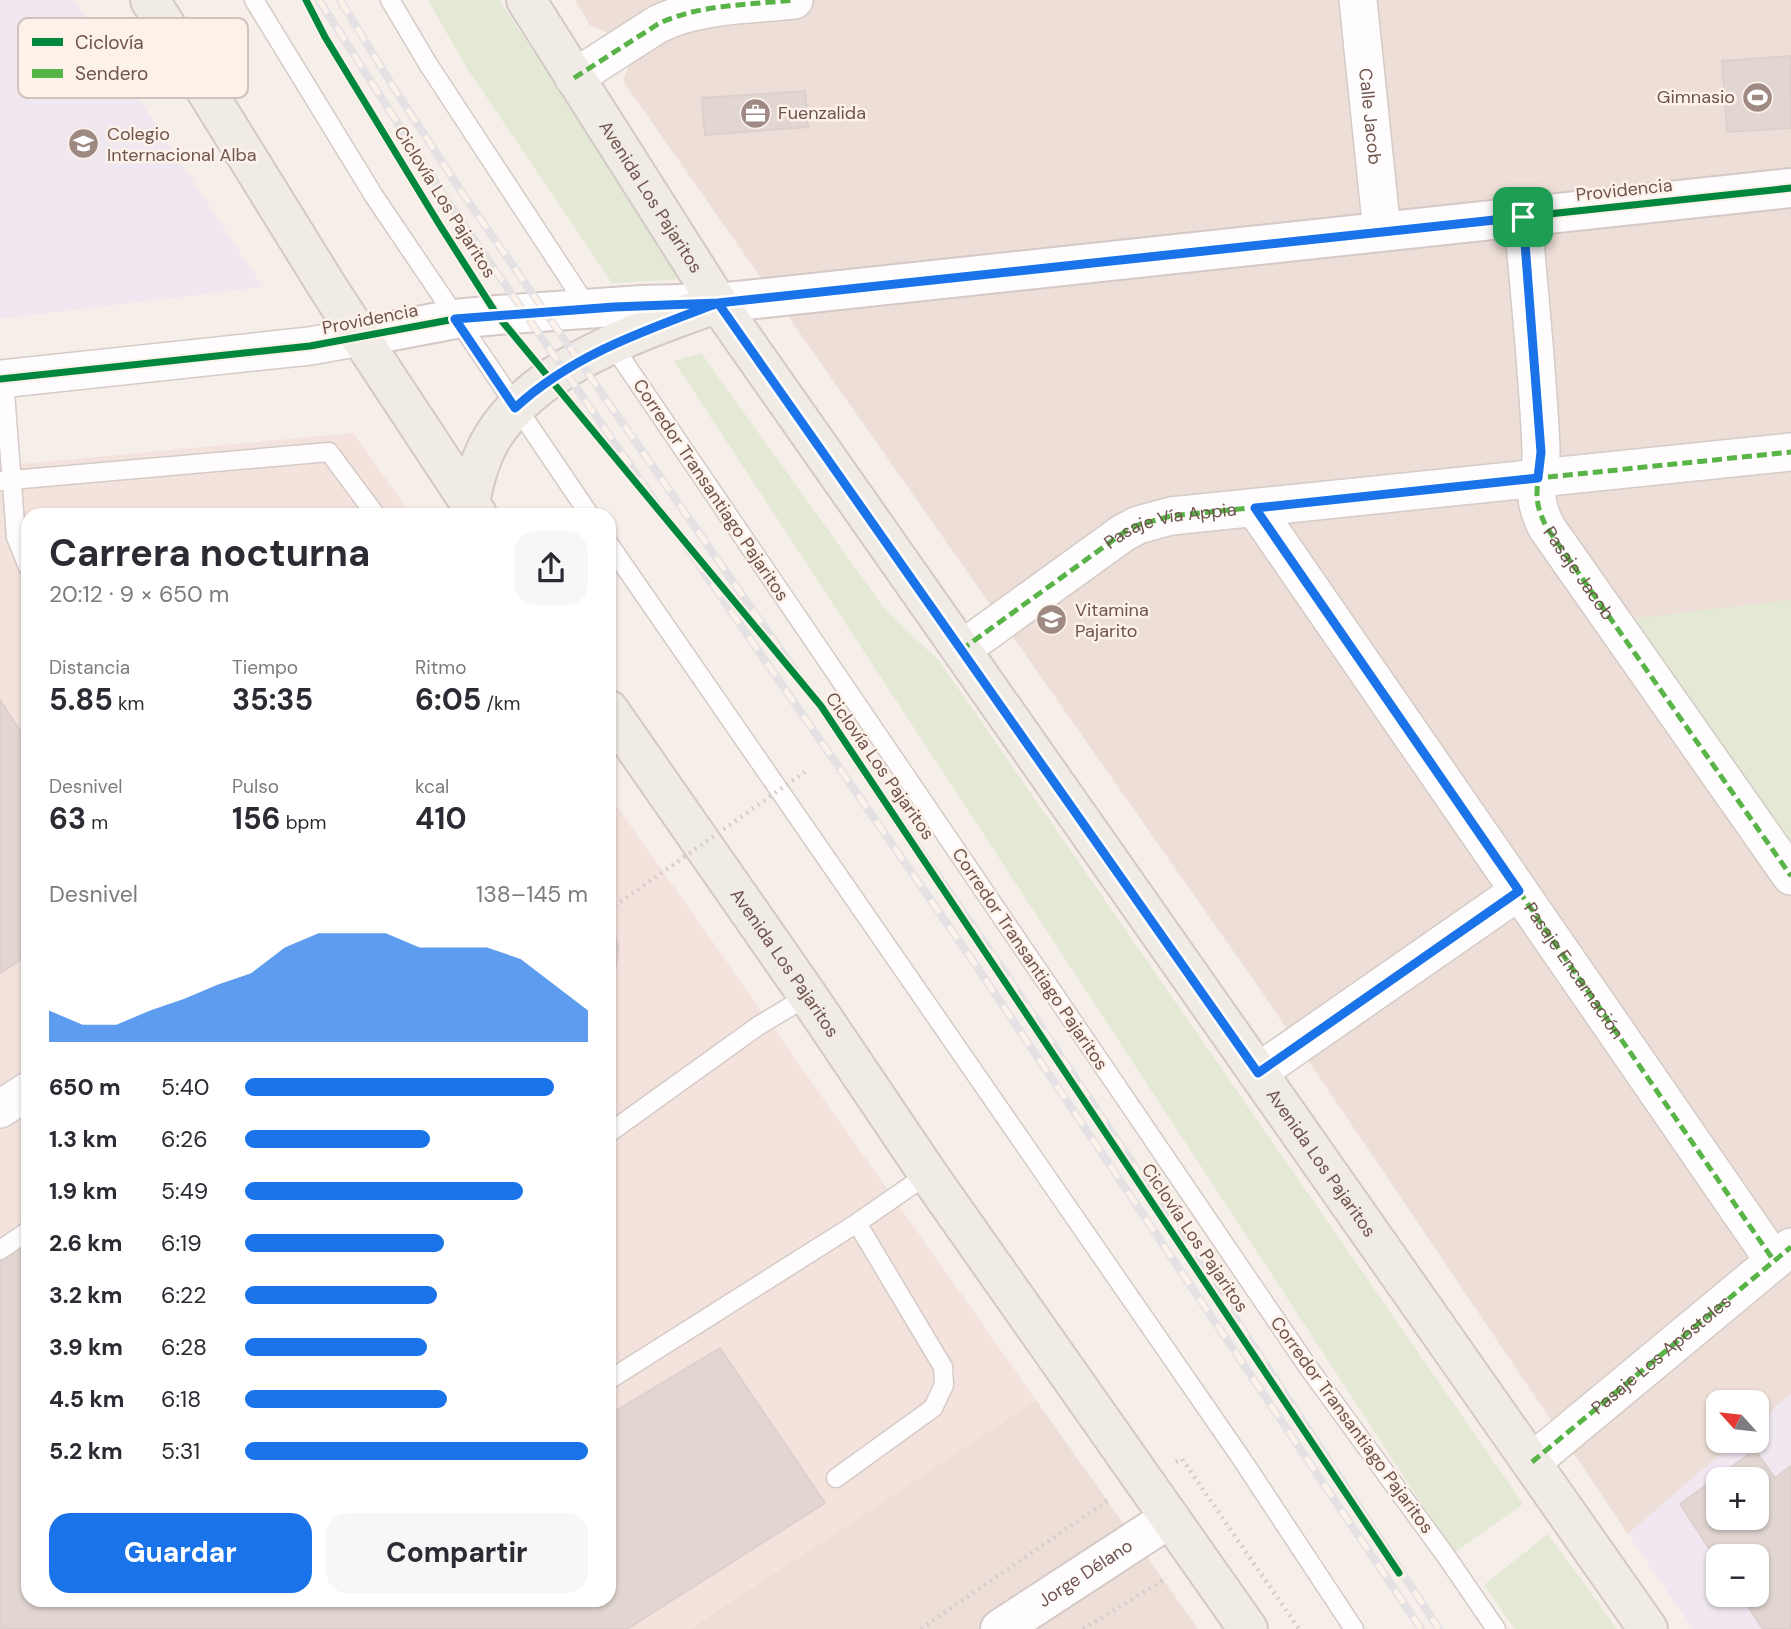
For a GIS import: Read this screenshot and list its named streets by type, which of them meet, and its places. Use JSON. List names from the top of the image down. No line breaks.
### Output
{"streets":{"main road":["Avenida Los Pajaritos"],"street":["Calle Jacob","Providencia","Pasaje Vía Appia","Pasaje Jacob","Pasaje Encarnación","Pasaje Los Apóstoles","Jorge Délano"],"lane":["Corredor Transantiago Pajaritos"],"cycle path":["Ciclovía Los Pajaritos"]},"crossings":[["Calle Jacob","Providencia"],["Providencia","Avenida Los Pajaritos"],["Providencia","Corredor Transantiago Pajaritos"],["Providencia","Pasaje Jacob"],["Avenida Los Pajaritos","Pasaje Vía Appia"],["Avenida Los Pajaritos","Pasaje Los Apóstoles"],["Avenida Los Pajaritos","Jorge Délano"],["Pasaje Vía Appia","Pasaje Jacob"],["Pasaje Vía Appia","Pasaje Encarnación"],["Pasaje Encarnación","Pasaje Los Apóstoles"]],"places":{"sports":["Gimnasio"],"office":["Fuenzalida"],"school or university":["Colegio Internacional Alba","Vitamina Pajarito"]},"legend":["Ciclovía","Sendero"],"north":"top left","page":{"heading":["Carrera nocturna","20:12 · 9 × 650 m"],"stats":[["Distancia","5.85 km"],["Tiempo","35:35"],["Ritmo","6:05 /km"],["Desnivel","63 m"],["Pulso","156 bpm"],["kcal","410"]],"chart":["Desnivel","138–145 m"],"list":[{"name":"650 m","note":"5:40"},{"name":"1.3 km","note":"6:26"},{"name":"1.9 km","note":"5:49"},{"name":"2.6 km","note":"6:19"},{"name":"3.2 km","note":"6:22"},{"name":"3.9 km","note":"6:28"},{"name":"4.5 km","note":"6:18"},{"name":"5.2 km","note":"5:31"}],"map_buttons":["+","−"],"buttons":["Guardar","Compartir"]}}
